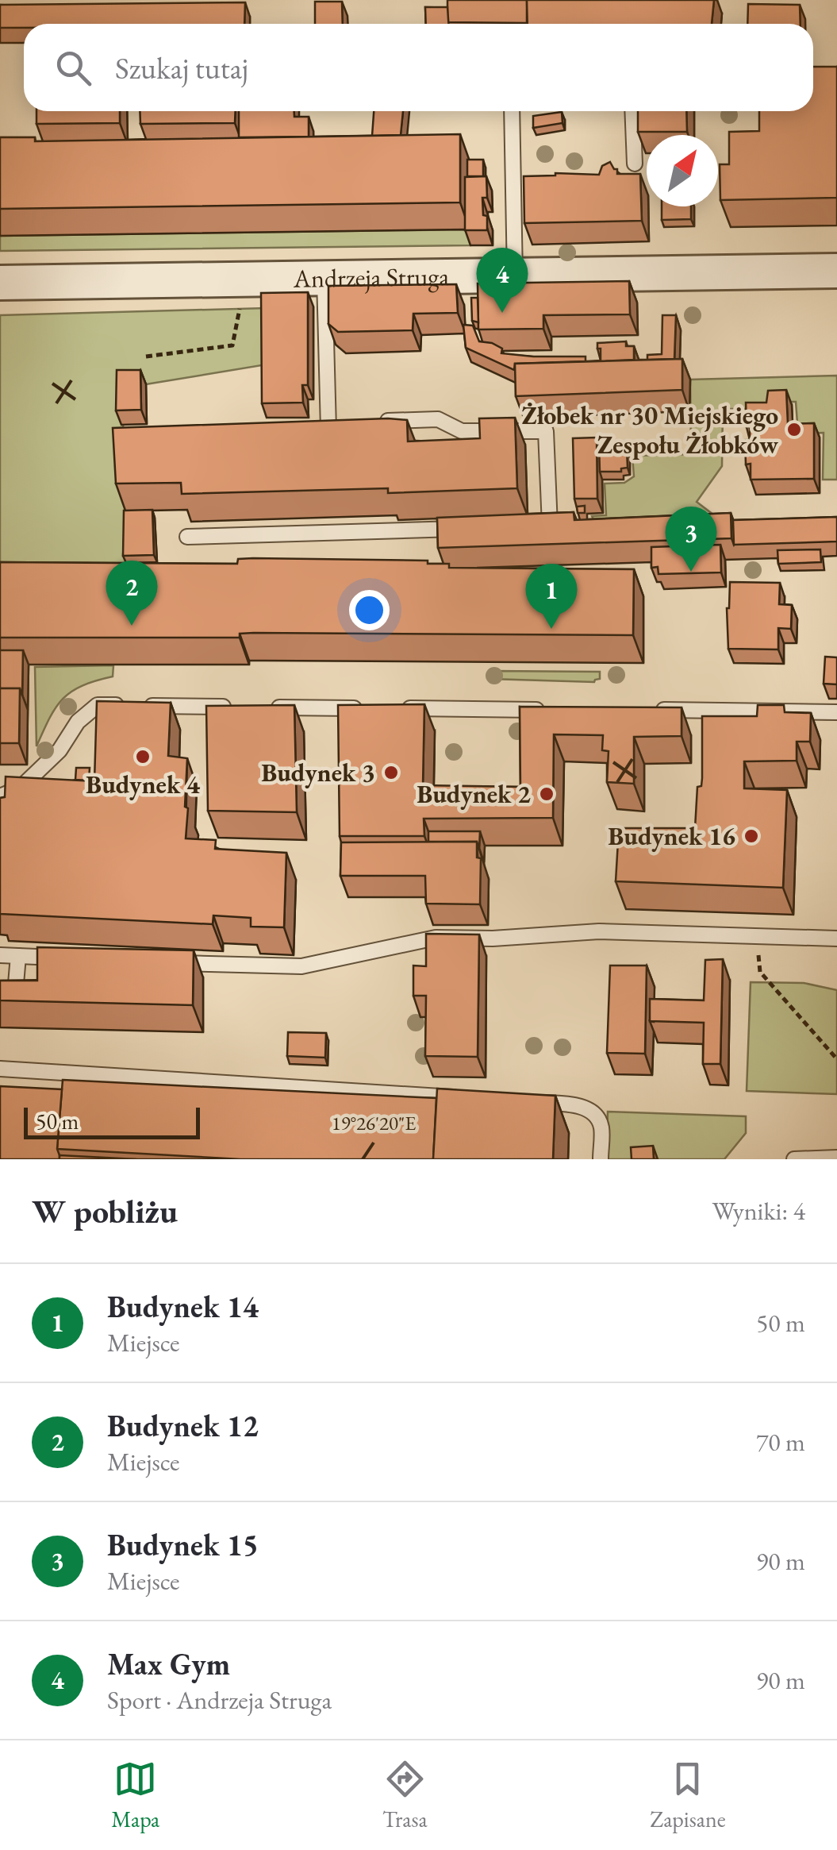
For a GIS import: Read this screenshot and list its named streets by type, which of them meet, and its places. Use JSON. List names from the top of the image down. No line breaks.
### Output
{"streets":{"street":["Andrzeja Struga"]},"places":["Żłobek nr 30 Miejskiego Zespołu Żłobków","Budynek 4","Budynek 3","Budynek 2","Budynek 16"],"scale_bar":"50 m","north":"top right","page":{"search":"Szukaj tutaj","pins":["4","3","2","1"],"scale":"50 m","heading":["W pobliżu","Wyniki: 4"],"list":[{"mark":"1","name":"Budynek 14","note":"Miejsce","value":"50 m"},{"mark":"2","name":"Budynek 12","note":"Miejsce","value":"70 m"},{"mark":"3","name":"Budynek 15","note":"Miejsce","value":"90 m"},{"mark":"4","name":"Max Gym","note":"Sport · Andrzeja Struga","value":"90 m"}],"nav":["Mapa","Trasa","Zapisane"]},"coordinates":["19°26'20\"E"]}
